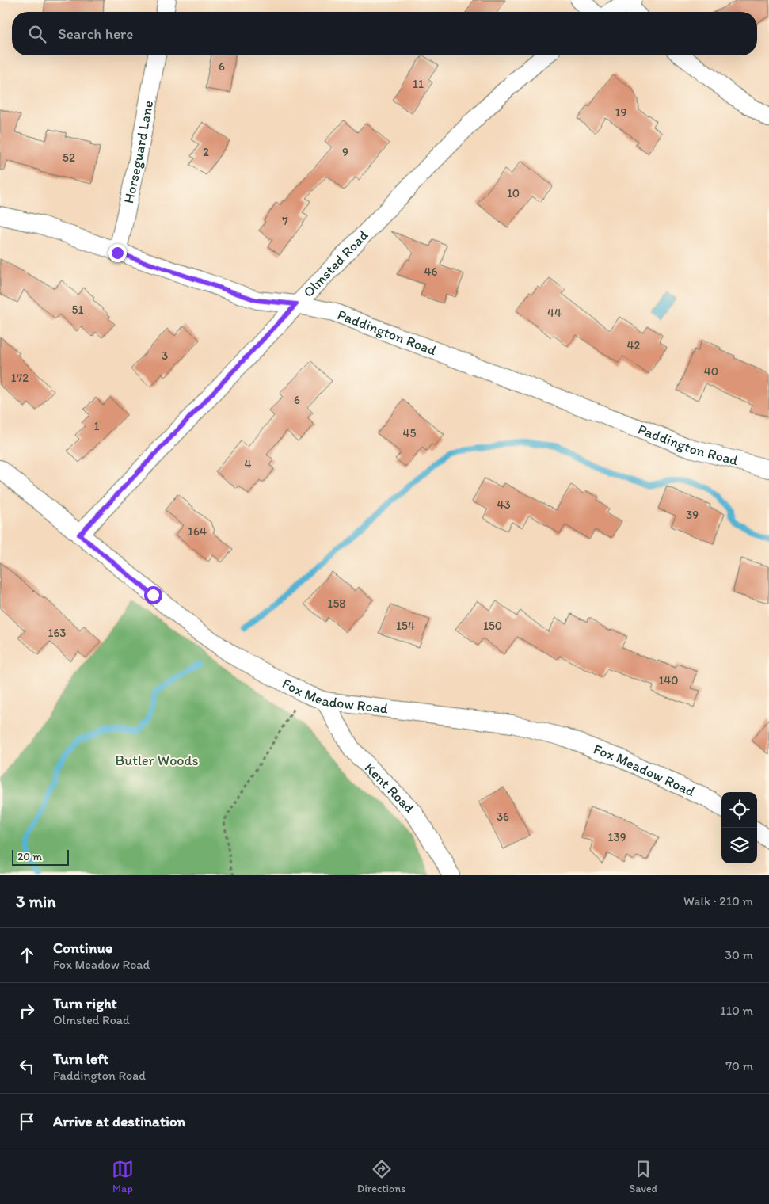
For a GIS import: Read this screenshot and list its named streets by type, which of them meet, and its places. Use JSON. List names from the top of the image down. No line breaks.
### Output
{"streets":{"street":["Horseguard Lane","Olmsted Road","Paddington Road","Fox Meadow Road","Kent Road"]},"crossings":[["Horseguard Lane","Paddington Road"],["Olmsted Road","Paddington Road"],["Olmsted Road","Fox Meadow Road"],["Fox Meadow Road","Kent Road"]],"parks":["Butler Woods"],"house_numbers":["6","11","19","2","9","52","10","7","46","51","44","42","3","40","172","6","1","45","4","43","39","164","158","154","150","163","140","36","139"],"scale_bar":"20 m","page":{"search":"Search here","scale":"20 m","heading":["3 min","Walk · 210 m"],"list":[["Continue","Fox Meadow Road","30 m"],["Turn right","Olmsted Road","110 m"],["Turn left","Paddington Road","70 m"],"Arrive at destination"],"nav":["Map","Directions","Saved"]}}
